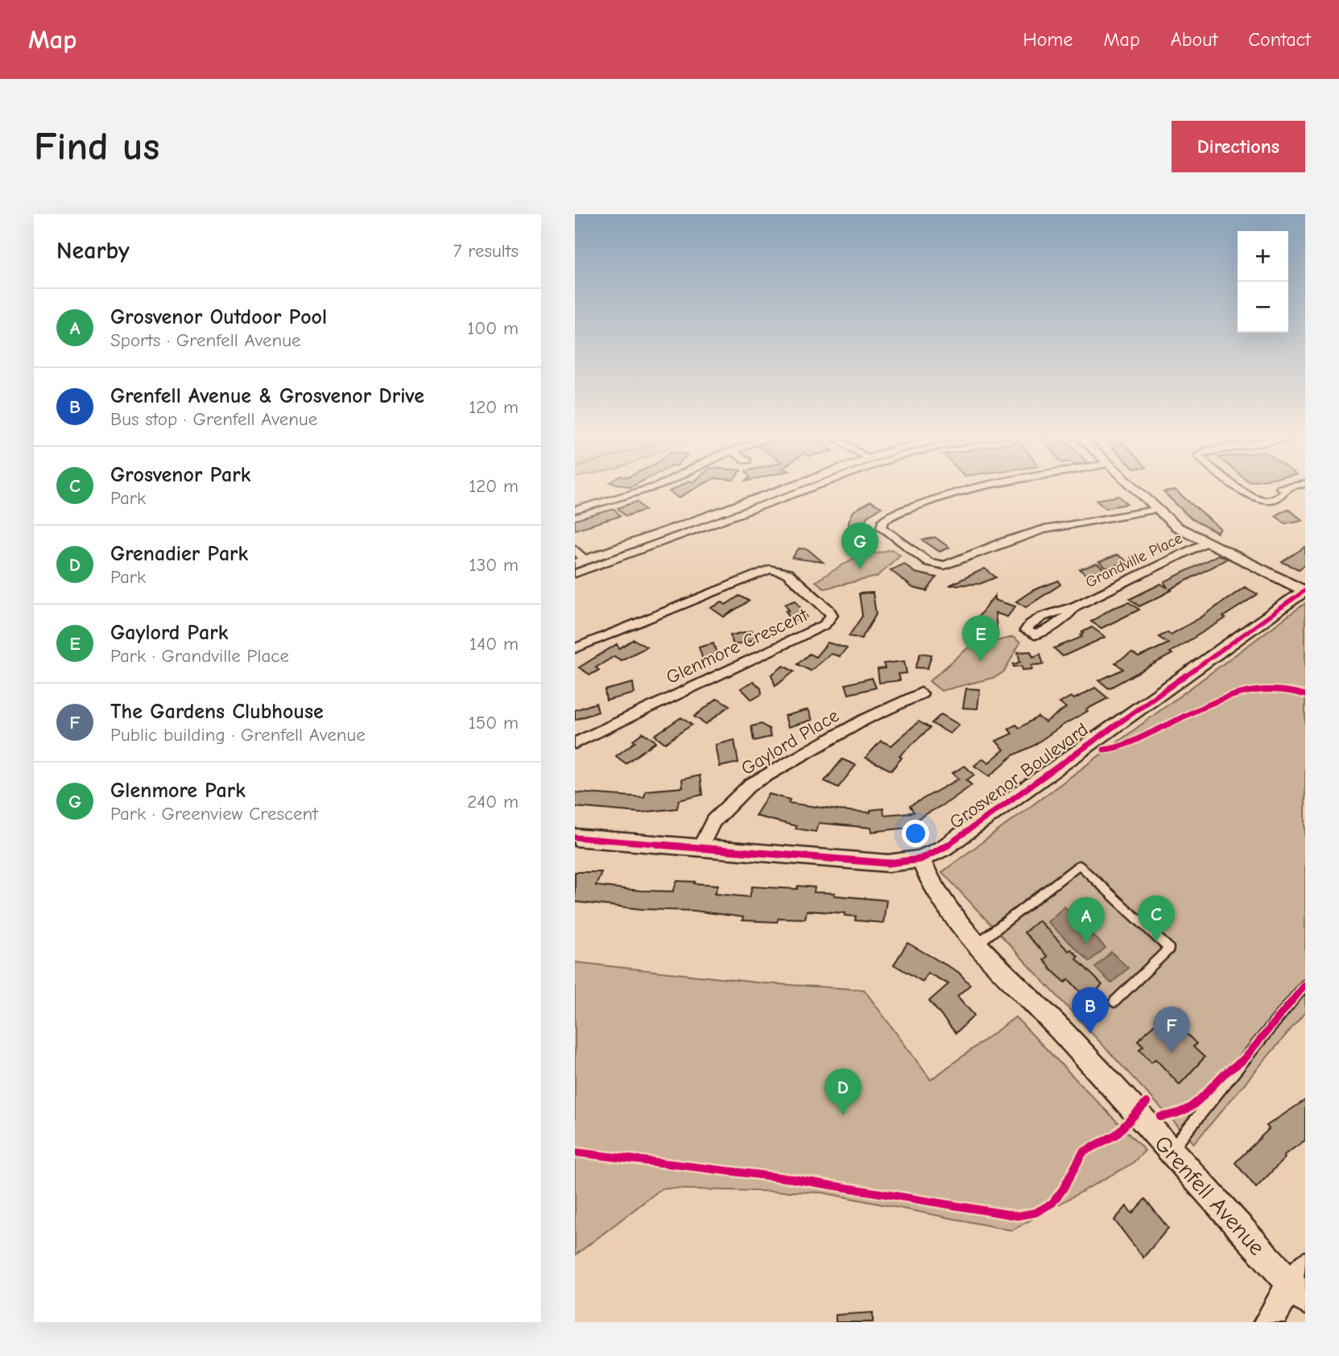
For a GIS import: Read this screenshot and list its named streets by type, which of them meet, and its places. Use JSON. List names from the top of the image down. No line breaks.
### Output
{"streets":{"street":["Grandville Place","Glenmore Crescent","Gaylord Place","Grosvenor Boulevard","Grenfell Avenue"]},"crossings":[["Gaylord Place","Grosvenor Boulevard"],["Grosvenor Boulevard","Grenfell Avenue"]],"page":{"header":"Map","nav":["Home","Map","About","Contact"],"buttons":"Directions","title":"Find us","heading":["Nearby","7 results"],"map_buttons":["+","−"],"list":[{"mark":"A","name":"Grosvenor Outdoor Pool","note":"Sports · Grenfell Avenue","value":"100 m"},{"mark":"B","name":"Grenfell Avenue & Grosvenor Drive","note":"Bus stop · Grenfell Avenue","value":"120 m"},{"mark":"C","name":"Grosvenor Park","note":"Park","value":"120 m"},{"mark":"D","name":"Grenadier Park","note":"Park","value":"130 m"},{"mark":"E","name":"Gaylord Park","note":"Park · Grandville Place","value":"140 m"},{"mark":"F","name":"The Gardens Clubhouse","note":"Public building · Grenfell Avenue","value":"150 m"},{"mark":"G","name":"Glenmore Park","note":"Park · Greenview Crescent","value":"240 m"}],"pins":["G","E","C","A","B","F","D"]}}
